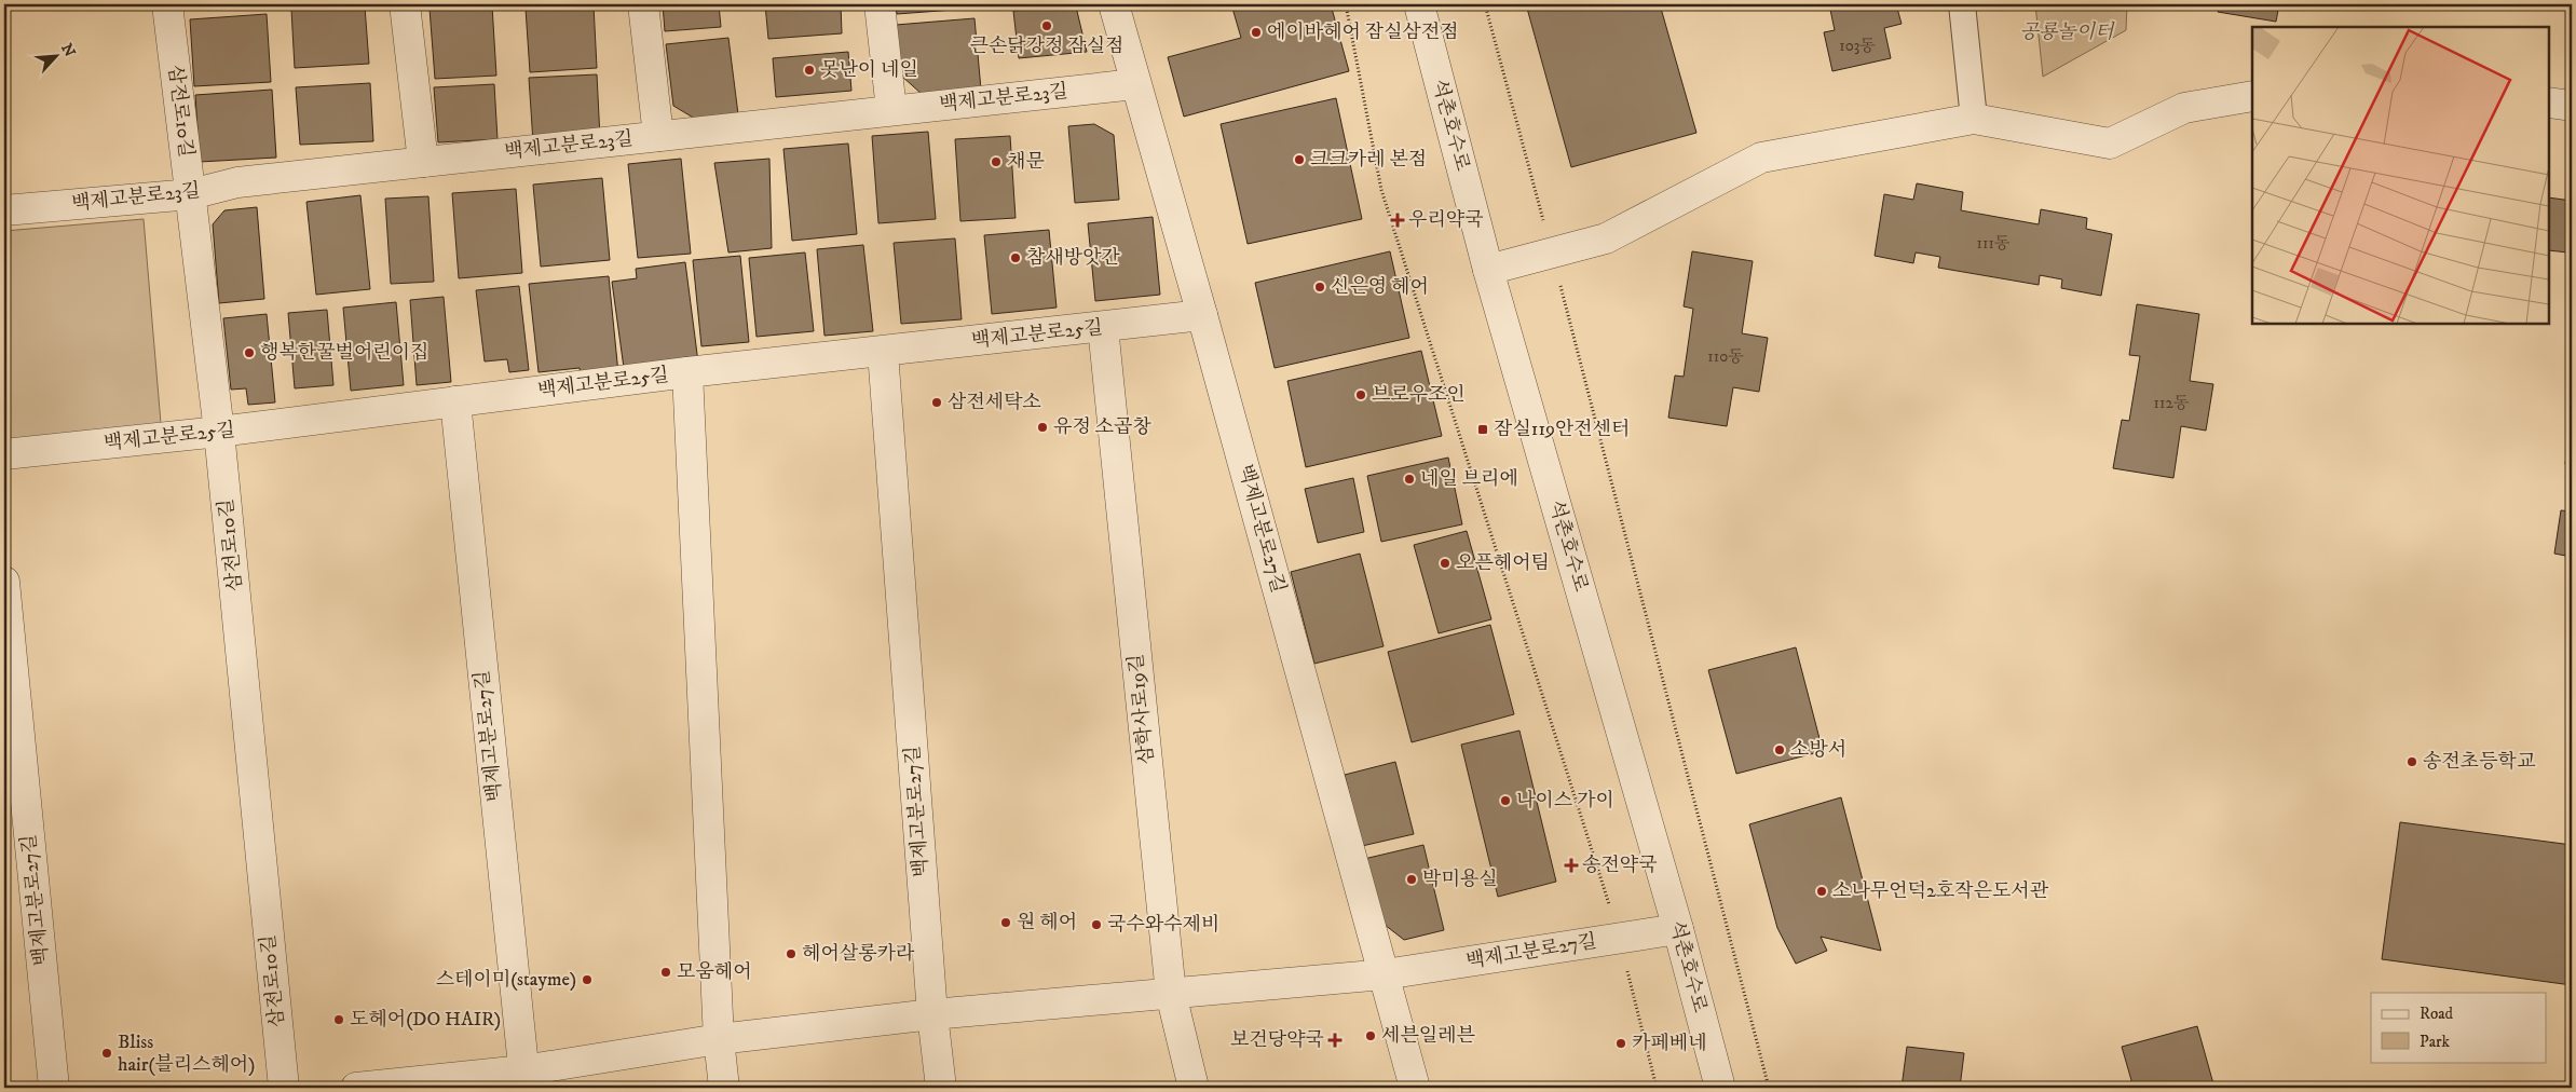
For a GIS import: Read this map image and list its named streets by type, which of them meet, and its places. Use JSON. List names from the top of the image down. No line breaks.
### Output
{"streets":{"street":["백제고분로23길","삼전로10길","석촌호수로","백제고분로25길","백제고분로27길","삼학사로19길"]},"crossings":[["백제고분로23길","삼전로10길"],["백제고분로23길","백제고분로27길"],["삼전로10길","백제고분로25길"],["석촌호수로","백제고분로27길"],["백제고분로25길","백제고분로27길"],["백제고분로25길","삼학사로19길"],["백제고분로27길","삼학사로19길"]],"parks":["공룡놀이터"],"places":{"other":["큰손닭강정 잠실점","에이바헤어 잠실삼전점","못난이 네일","크크카레 본점","채문","참새방앗간","신은영 헤어","행복한꿀벌어린이집","브로우조인","삼전세탁소","유정 소곱창","네일 브리에","오픈헤어팀","소방서","송전초등학교","나이스 가이","박미용실","소나무언덕2호작은도서관","원 헤어","국수와수제비","헤어살롱카라","모움헤어","스테이미(stayme)","도헤어(DO HAIR)","세븐일레븐","카페베네","Bliss hair(블리스헤어)"],"health":["우리약국","송전약국","보건당약국"],"transit":["잠실119안전센터"]},"house_numbers":["103동","111동","110동","112동"],"legend":["Road","Park"],"north":"top right"}
